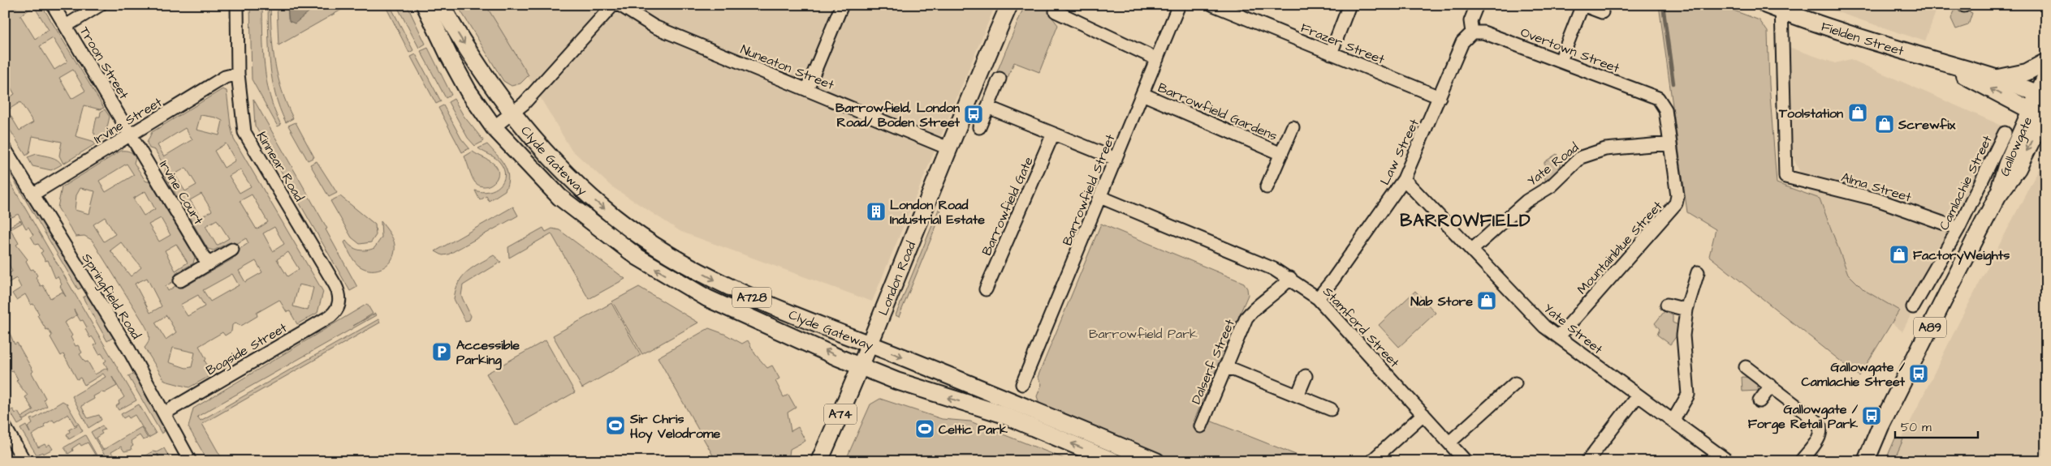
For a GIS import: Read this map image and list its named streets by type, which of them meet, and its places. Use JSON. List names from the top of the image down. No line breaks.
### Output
{"streets":{"main road":["Fielden Street","Gallowgate","Clyde Gateway","London Road","A728","A89","A74"],"street":["Frazer Street","Overtown Street","Troon Street","Nuneaton Street","Barrowfield Gardens","Irvine Street","Law Street","Yate Road","Kinnear Road","Camlachie Street","Alma Street","Barrowfield Street","Irvine Court","Barrowfield Gate","Mountainblue Street","Springfield Road","Stamford Street","Yate Street","Bogside Street","Dalserf Street"]},"crossings":[["Fielden Street","Gallowgate"],["Fielden Street","Alma Street"],["Frazer Street","Law Street"],["Overtown Street","Law Street"],["Overtown Street","Mountainblue Street"],["Troon Street","Irvine Street"],["Troon Street","Irvine Court"],["Nuneaton Street","London Road"],["Barrowfield Gardens","Barrowfield Street"],["Irvine Street","Kinnear Road"],["Irvine Street","Irvine Court"],["Irvine Street","Springfield Road"],["Law Street","Stamford Street"],["Law Street","Yate Street"],["Clyde Gateway","London Road"],["Yate Road","Mountainblue Street"],["Yate Road","Yate Street"],["Kinnear Road","Bogside Street"],["Camlachie Street","Alma Street"],["Barrowfield Street","Stamford Street"],["Mountainblue Street","Yate Street"],["Springfield Road","Bogside Street"],["Stamford Street","Dalserf Street"]],"districts":["BARROWFIELD"],"parks":["Barrowfield Park"],"places":{"shop":["Toolstation","Screwfix","FactoryWeights","Nab Store"],"bus stop":["Barrowfield, London Road/ Boden Street","Gallowgate / Camlachie Street","Gallowgate / Forge Retail Park"],"building":["London Road Industrial Estate"],"parking":["Accessible Parking"],"sports":["Sir Chris Hoy Velodrome","Celtic Park"]},"scale_bar":"50 m"}
